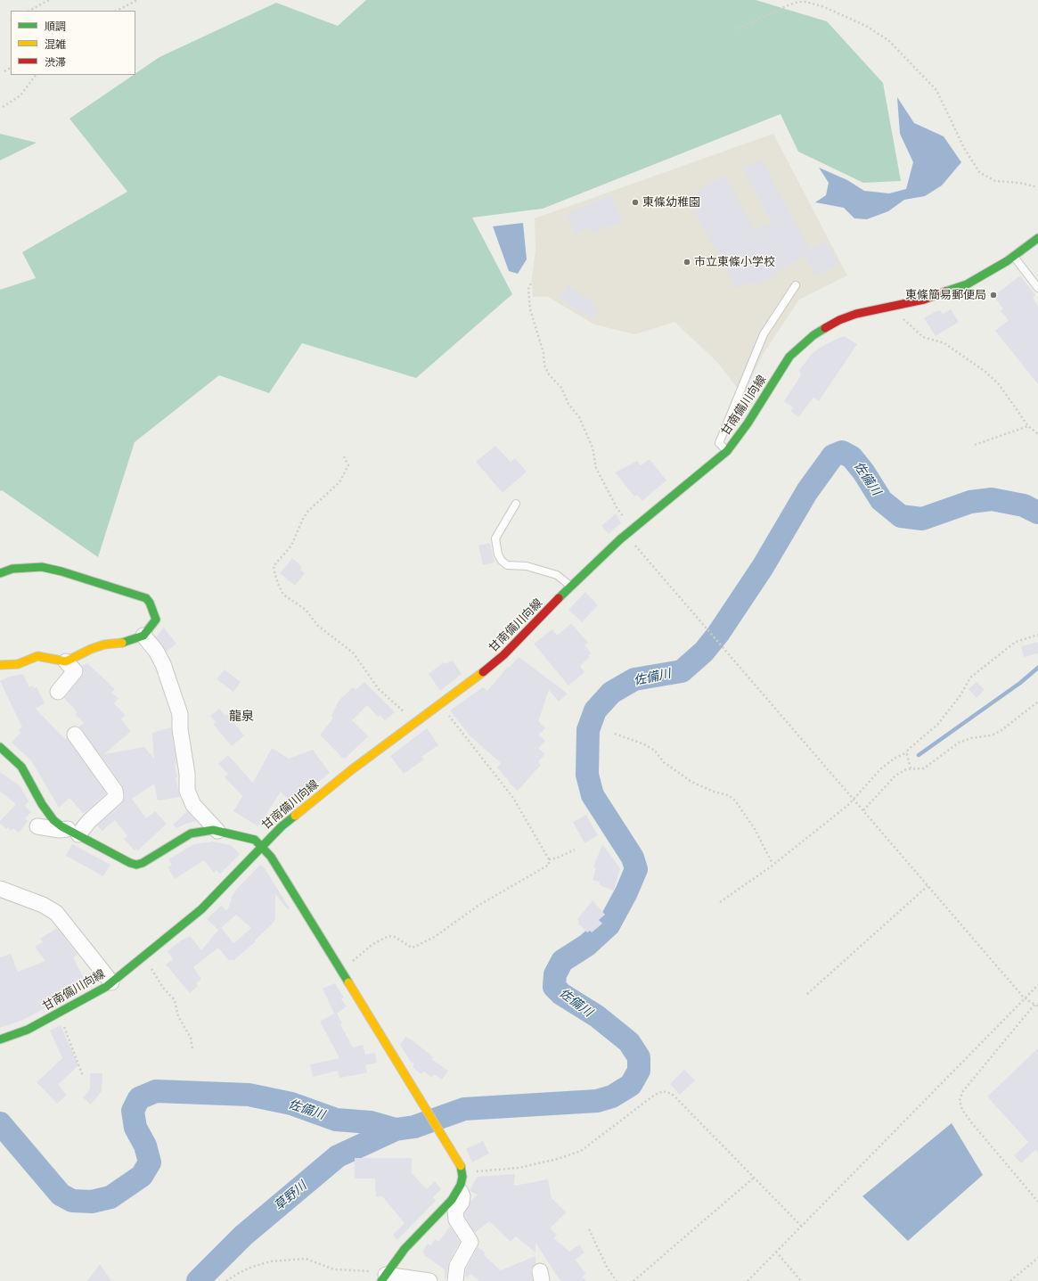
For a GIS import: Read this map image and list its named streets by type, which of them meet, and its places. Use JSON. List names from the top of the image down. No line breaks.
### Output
{"streets":{"main road":["甘南備川向線"]},"districts":["龍泉"],"water":["佐備川","草野川"],"places":["東條幼稚園","市立東條小学校","東條簡易郵便局"],"legend":["順調","混雑","渋滞"]}
